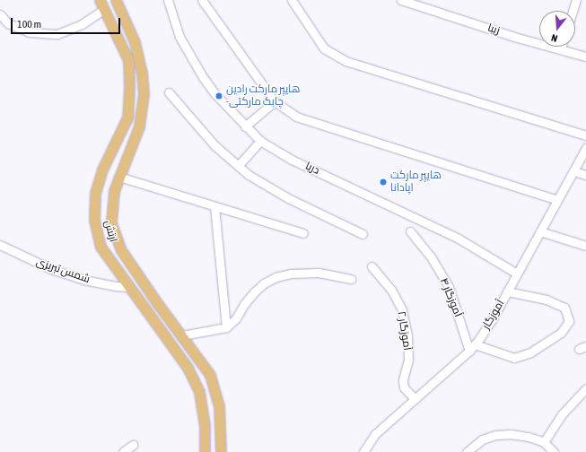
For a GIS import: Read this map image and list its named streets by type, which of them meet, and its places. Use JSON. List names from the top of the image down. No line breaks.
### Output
{"streets":{"main road":["ارتش"],"street":["زیبا","دریا","شمس تبریزی","آموزگار ۴","آموزگار","آموزگار ۲"]},"crossings":[["دریا","آموزگار"],["ارتش","شمس تبریزی"],["آموزگار ۴","آموزگار"],["آموزگار","آموزگار ۲"]],"places":["هایپر مارکت رادین -چابک مارکتی","هایپر مارکت اپادانا"],"scale_bar":"100 m","north":"bottom"}
